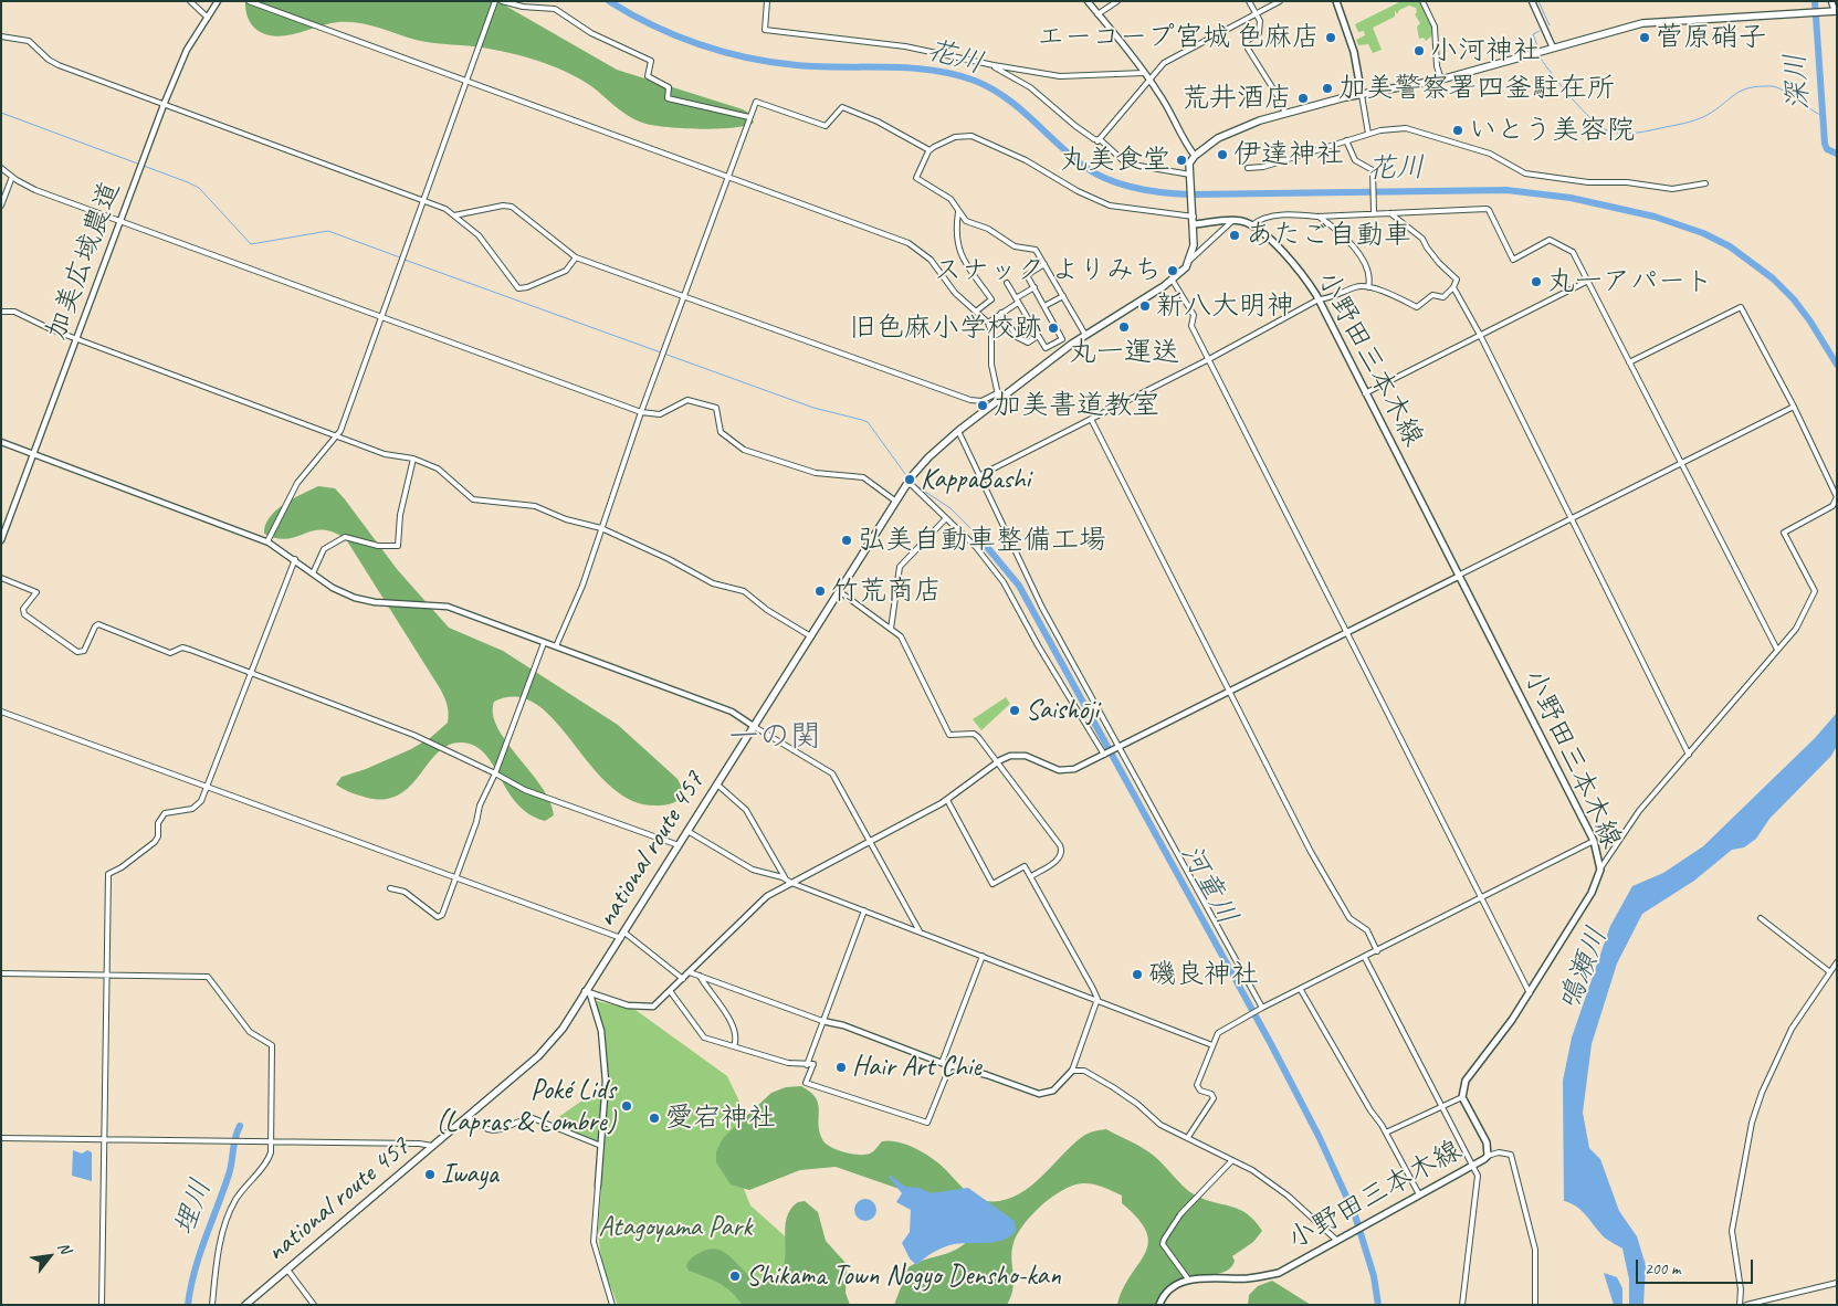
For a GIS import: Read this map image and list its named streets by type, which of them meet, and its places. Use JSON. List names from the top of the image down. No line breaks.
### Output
{"streets":{"highway":["national route 457"],"main road":["小野田三本木線"],"street":["加美広域農道"]},"districts":["一の関"],"water":["花川","深川","河童川","鳴瀬川","埋川"],"parks":["Atagoyama Park"],"places":["エーコープ宮城 色麻店","菅原硝子","小河神社","加美警察署四釜駐在所","荒井酒店","いとう美容院","伊達神社","丸美食堂","あたご自動車","スナック よりみち","丸一アパート","新八大明神","丸一運送","旧色麻小学校跡","加美書道教室","KappaBashi","弘美自動車整備工場","竹荒商店","Saishōji","磯良神社","Hair Art Chie","Poké Lids (Lapras & Lombre)","愛宕神社","Iwaya","Shikama Town Nogyo Densho-kan"],"scale_bar":"200 m","north":"top right"}
